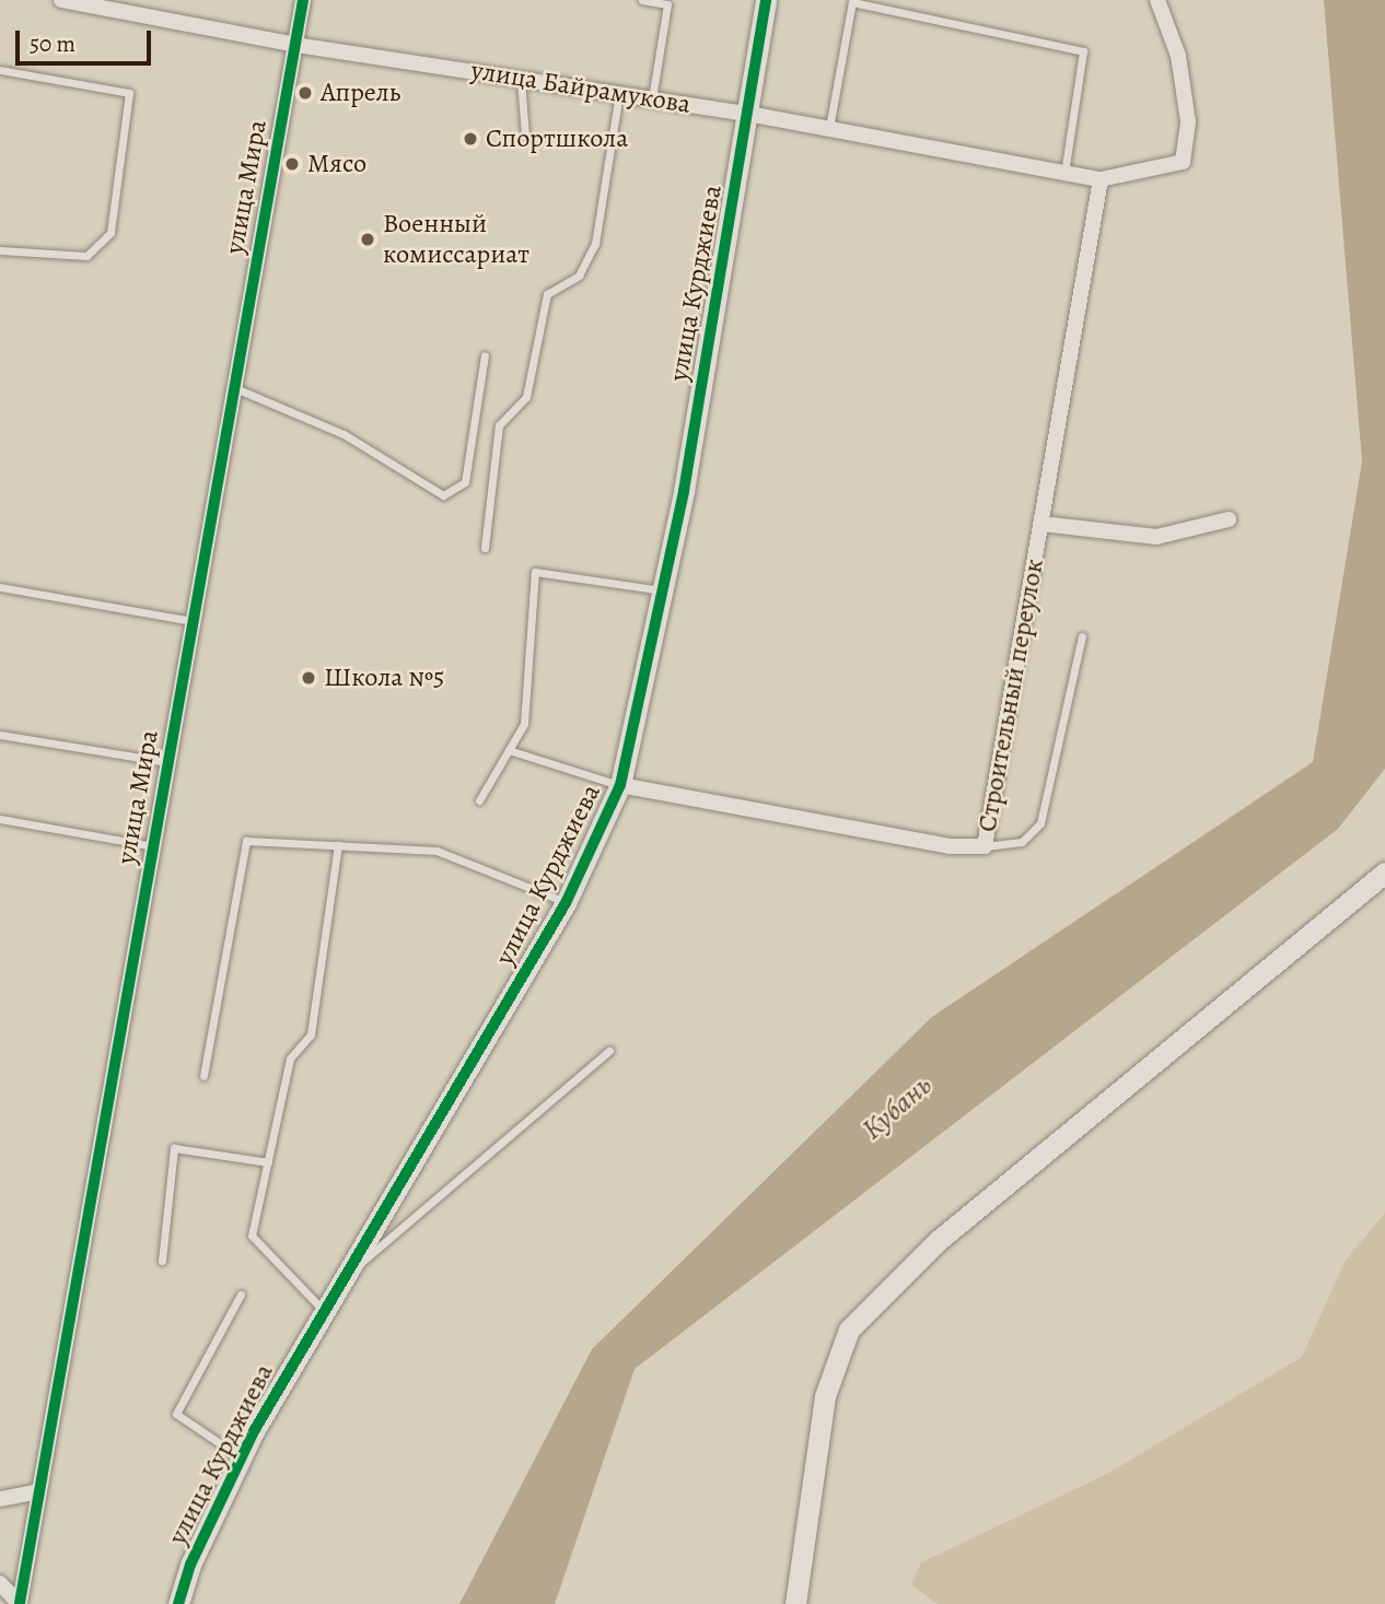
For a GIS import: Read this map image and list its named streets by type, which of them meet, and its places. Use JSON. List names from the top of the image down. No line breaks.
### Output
{"streets":{"street":["улица Байрамукова","улица Мира","улица Курджиева","Строительный переулок"]},"crossings":[["улица Байрамукова","улица Мира"],["улица Байрамукова","улица Курджиева"],["улица Байрамукова","Строительный переулок"],["улица Курджиева","Строительный переулок"]],"water":["Кубань"],"places":["Апрель","Спортшкола","Мясо","Военный комиссариат","Школа №5"],"scale_bar":"50 m"}
